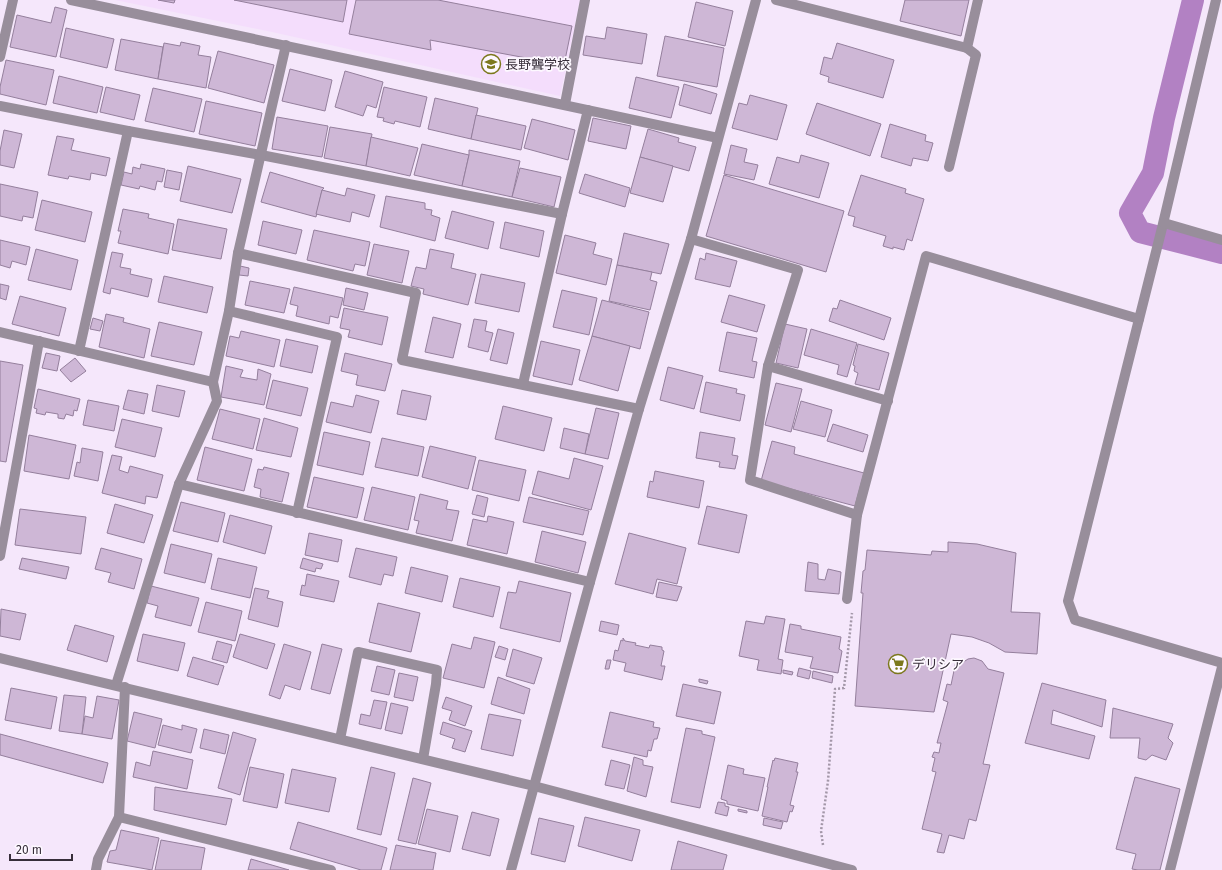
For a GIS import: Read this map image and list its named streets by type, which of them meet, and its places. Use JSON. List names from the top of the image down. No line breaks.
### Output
{"places":{"school or university":["長野聾学校"],"supermarket":["デリシア"]},"scale_bar":"20 m"}
